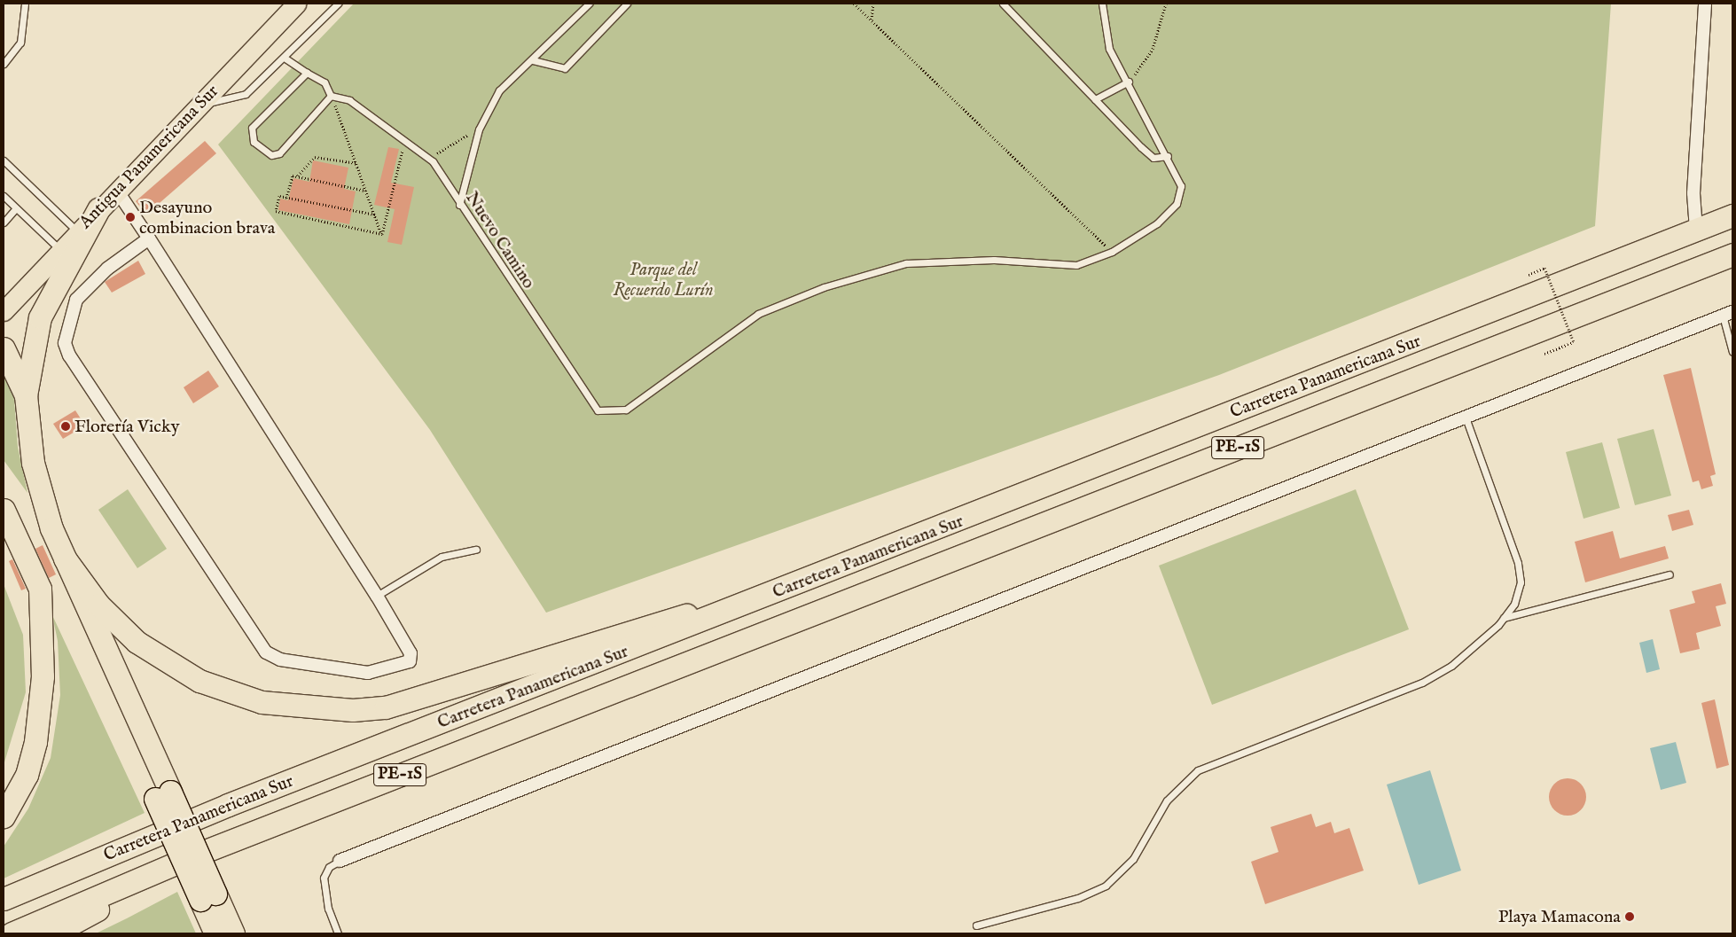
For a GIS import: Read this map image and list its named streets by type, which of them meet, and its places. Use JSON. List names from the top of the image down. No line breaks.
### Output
{"streets":{"highway":["Carretera Panamericana Sur","PE-1S"],"main road":["Antigua Panamericana Sur"],"lane":["Nuevo Camino"]},"parks":["Parque del Recuerdo Lurín"],"places":["Desayuno combinacion brava","Florería Vicky","Playa Mamacona"]}
